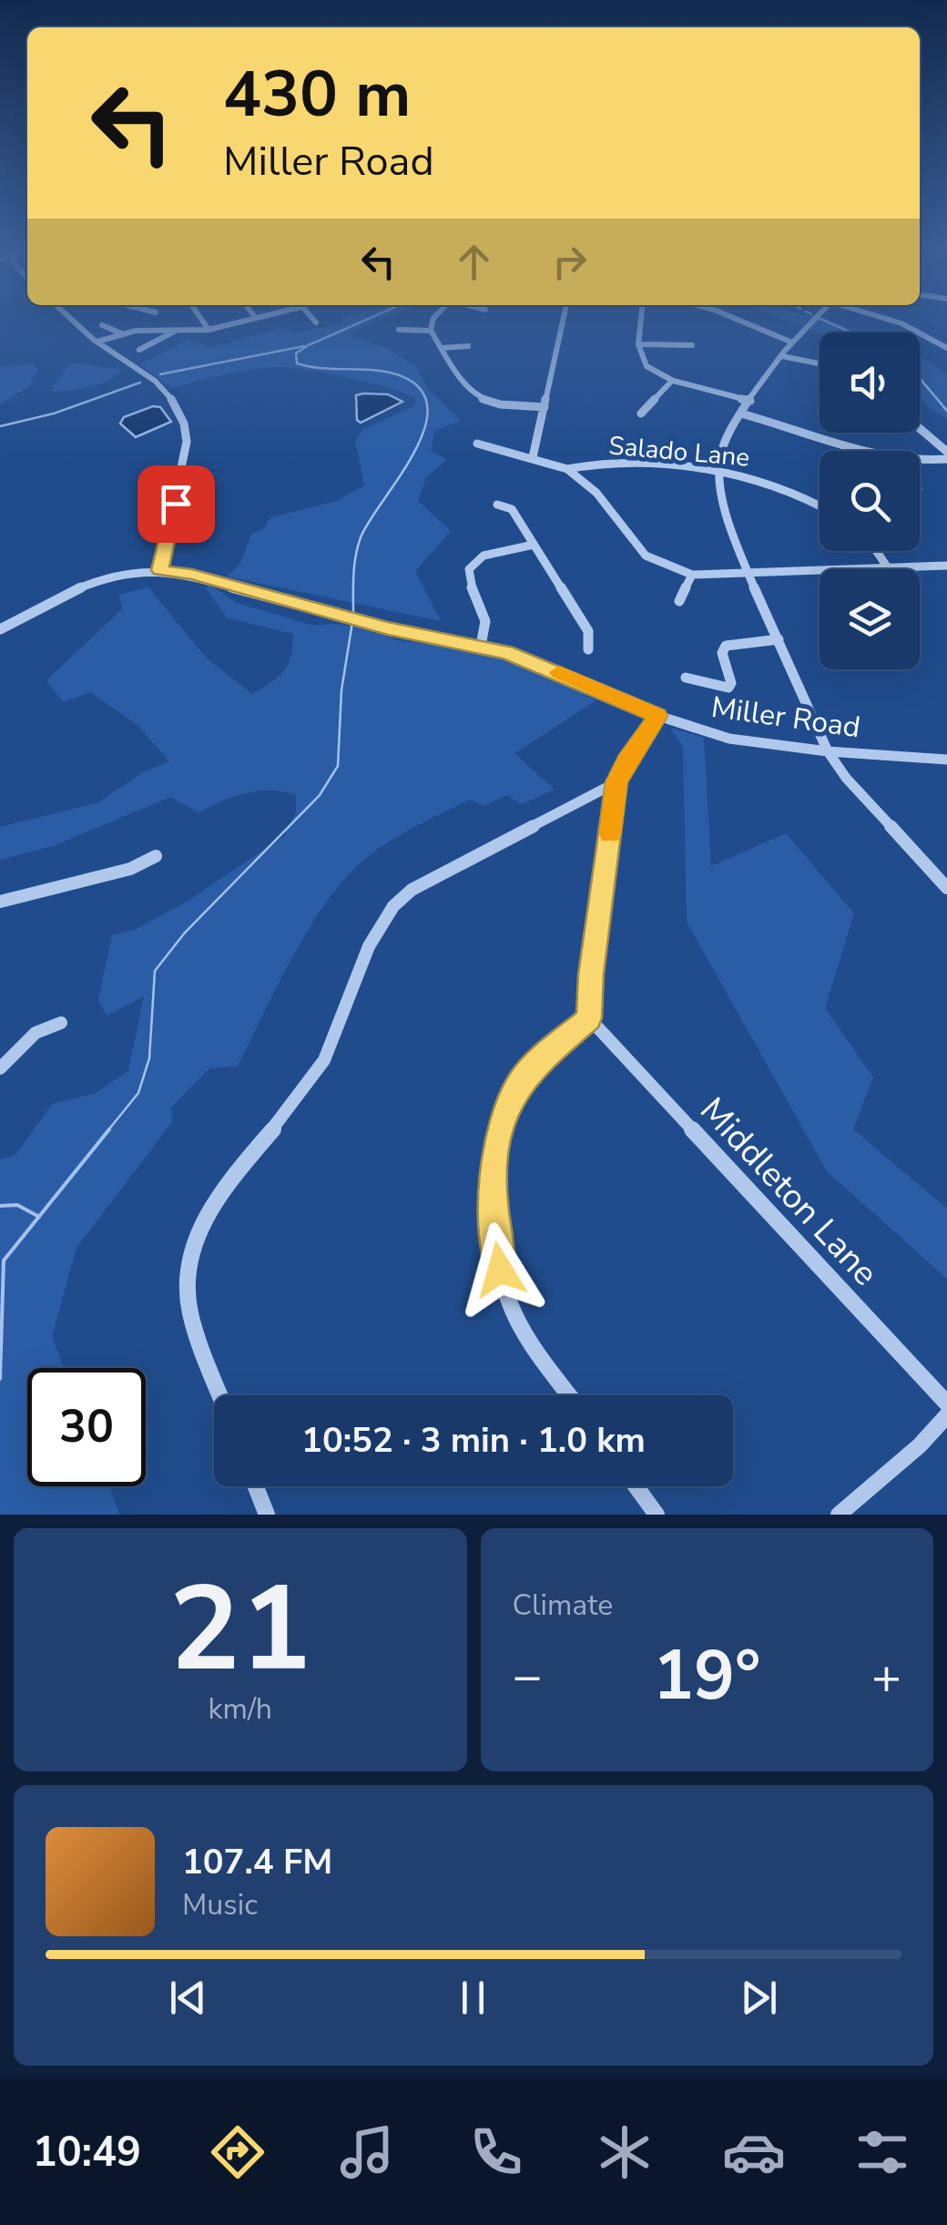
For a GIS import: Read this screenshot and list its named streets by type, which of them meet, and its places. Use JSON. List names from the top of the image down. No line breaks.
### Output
{"streets":{"street":["Salado Lane","Miller Road","Middleton Lane"]},"page":{"turn":["430 m","Miller Road"],"limit":"30","trip":"10:52 · 3 min · 1.0 km","tile":[["21","km/h"],"Climate"],"heat":["−","19°","+"],"song":["107.4 FM","Music"],"tabs":"10:49"}}
